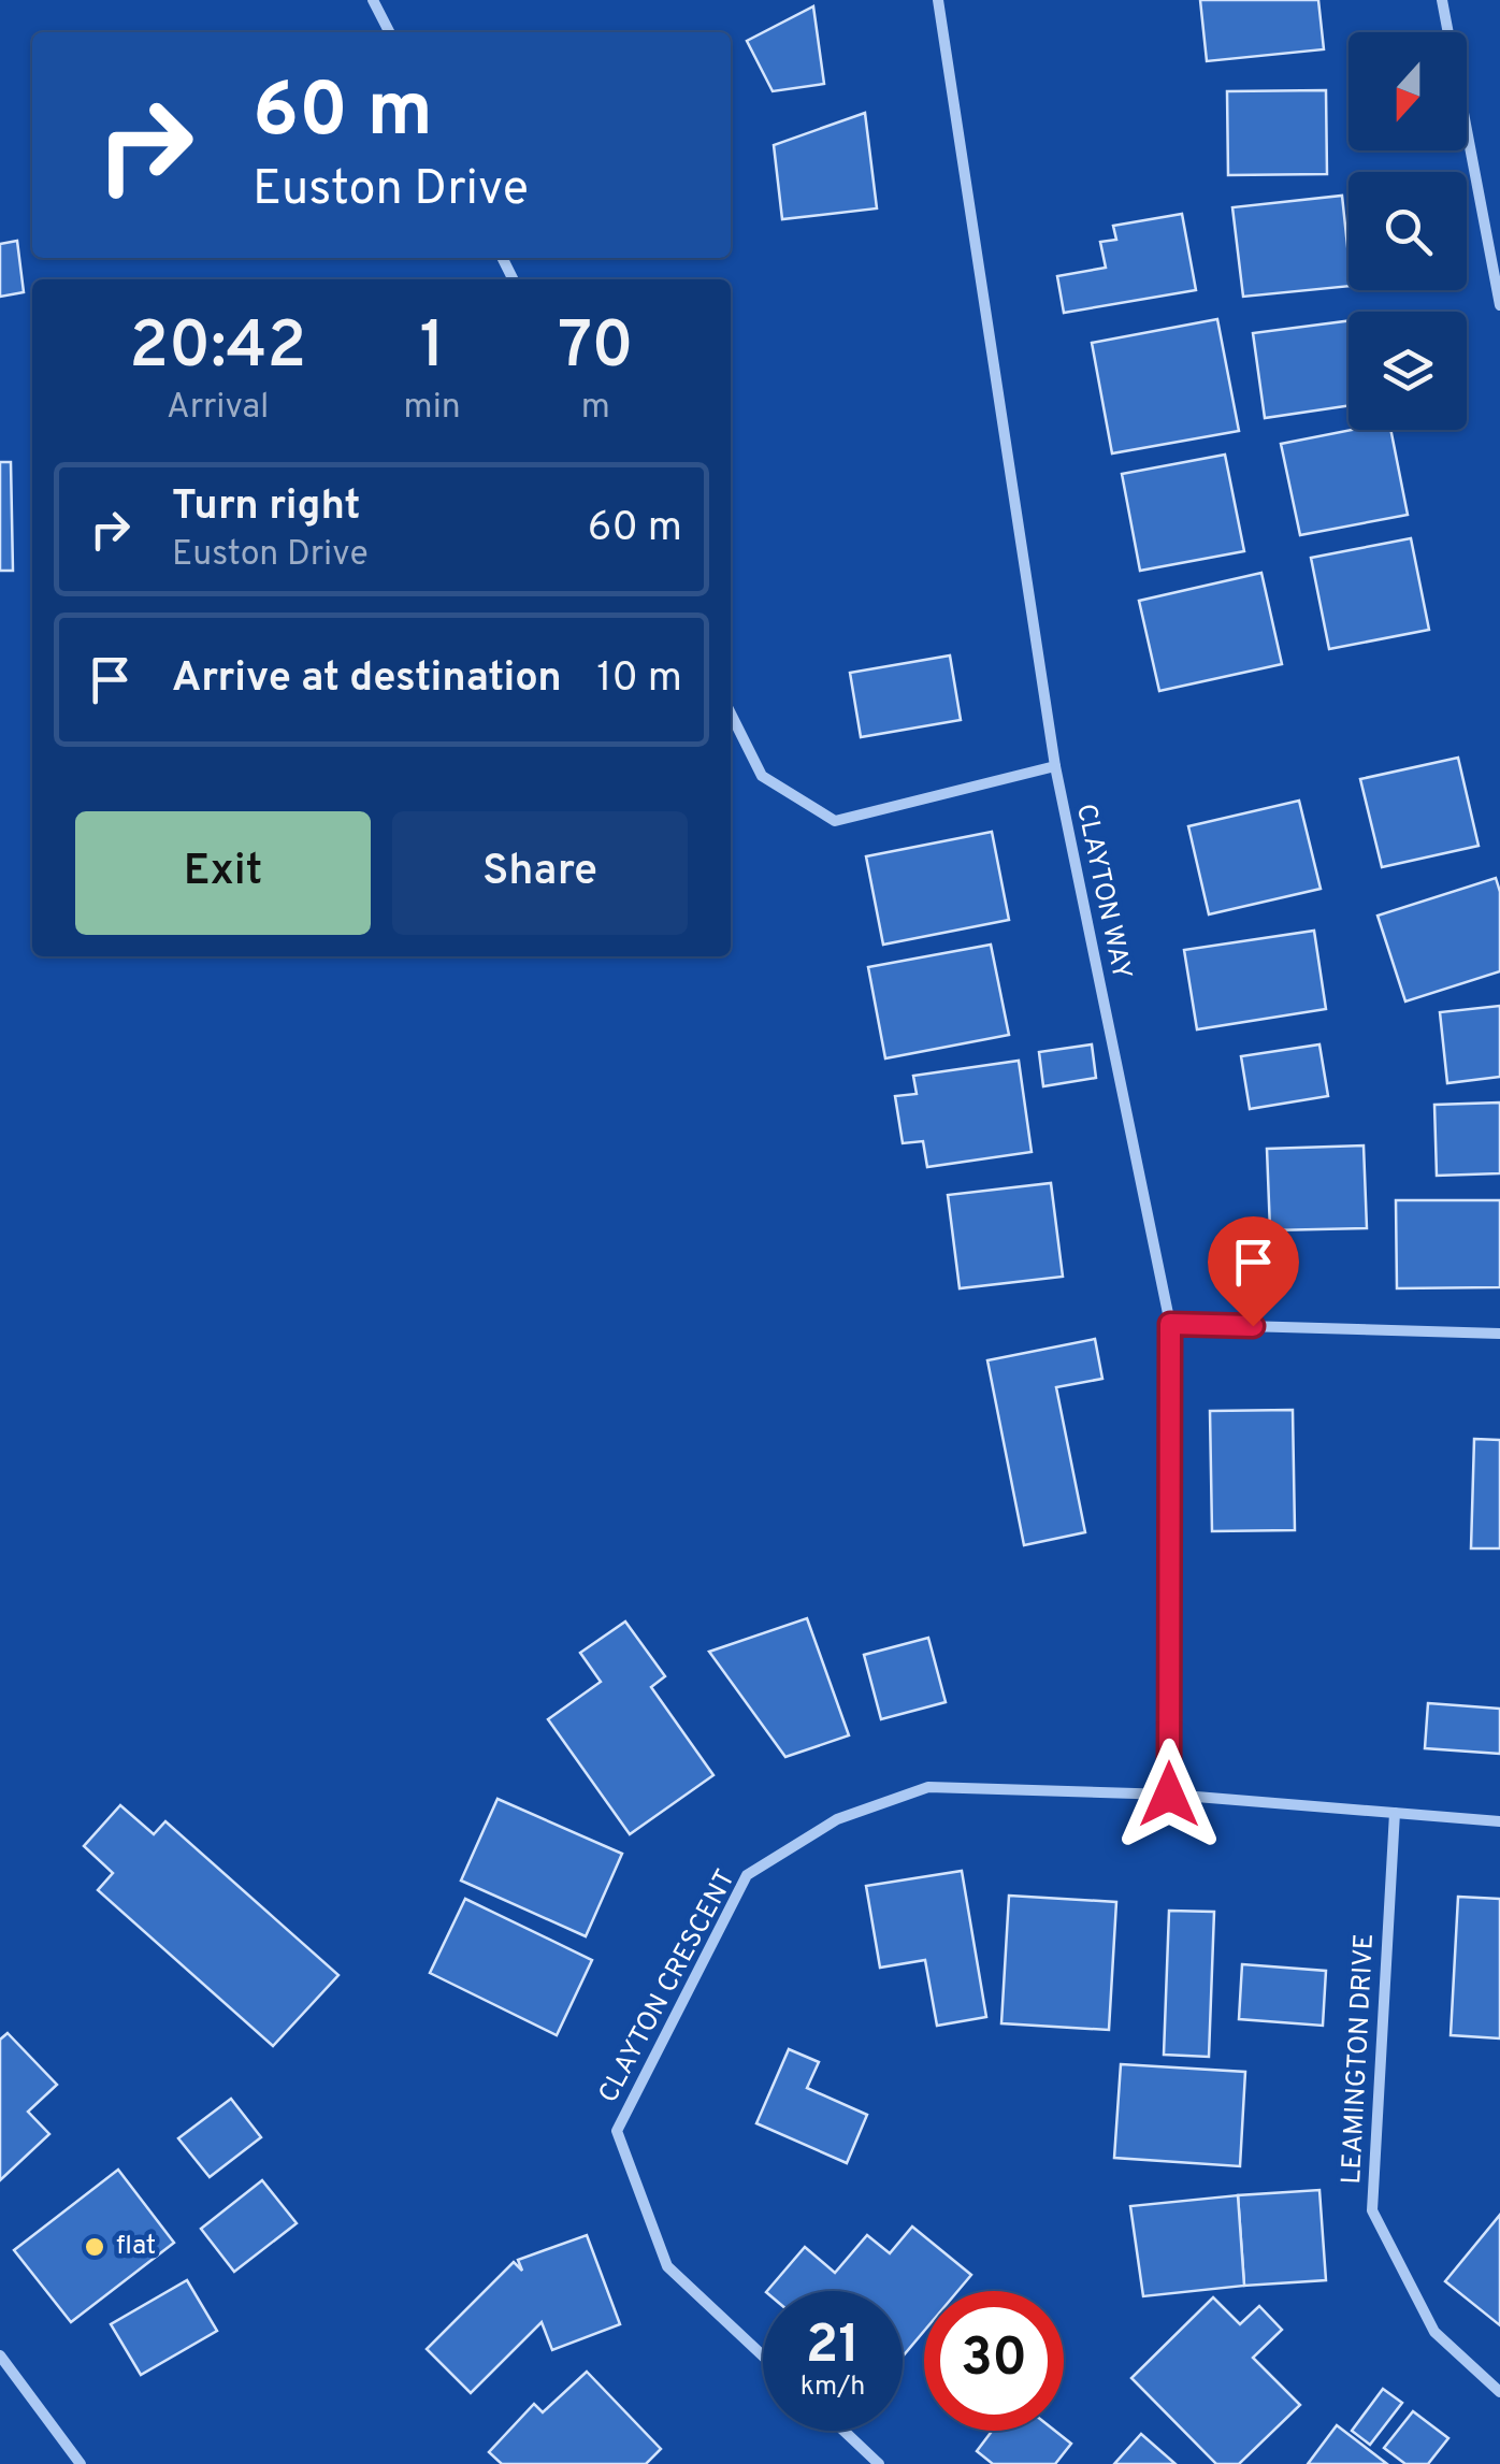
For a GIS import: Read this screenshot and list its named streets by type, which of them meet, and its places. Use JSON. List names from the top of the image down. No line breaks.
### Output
{"streets":{"street":["CLAYTON WAY","CLAYTON CRESCENT","LEAMINGTON DRIVE"]},"crossings":[["CLAYTON WAY","CLAYTON CRESCENT"],["CLAYTON CRESCENT","LEAMINGTON DRIVE"]],"places":["flat"],"north":"bottom","page":{"turn":["60 m","Euston Drive"],"eta":["20:42","Arrival","1","min","70","m"],"list":[{"name":"Turn right","note":"Euston Drive","value":"60 m"},{"name":"Arrive at destination","value":"10 m"}],"buttons":["Exit","Share"],"speed":"21 km/h","limit":"30"}}
